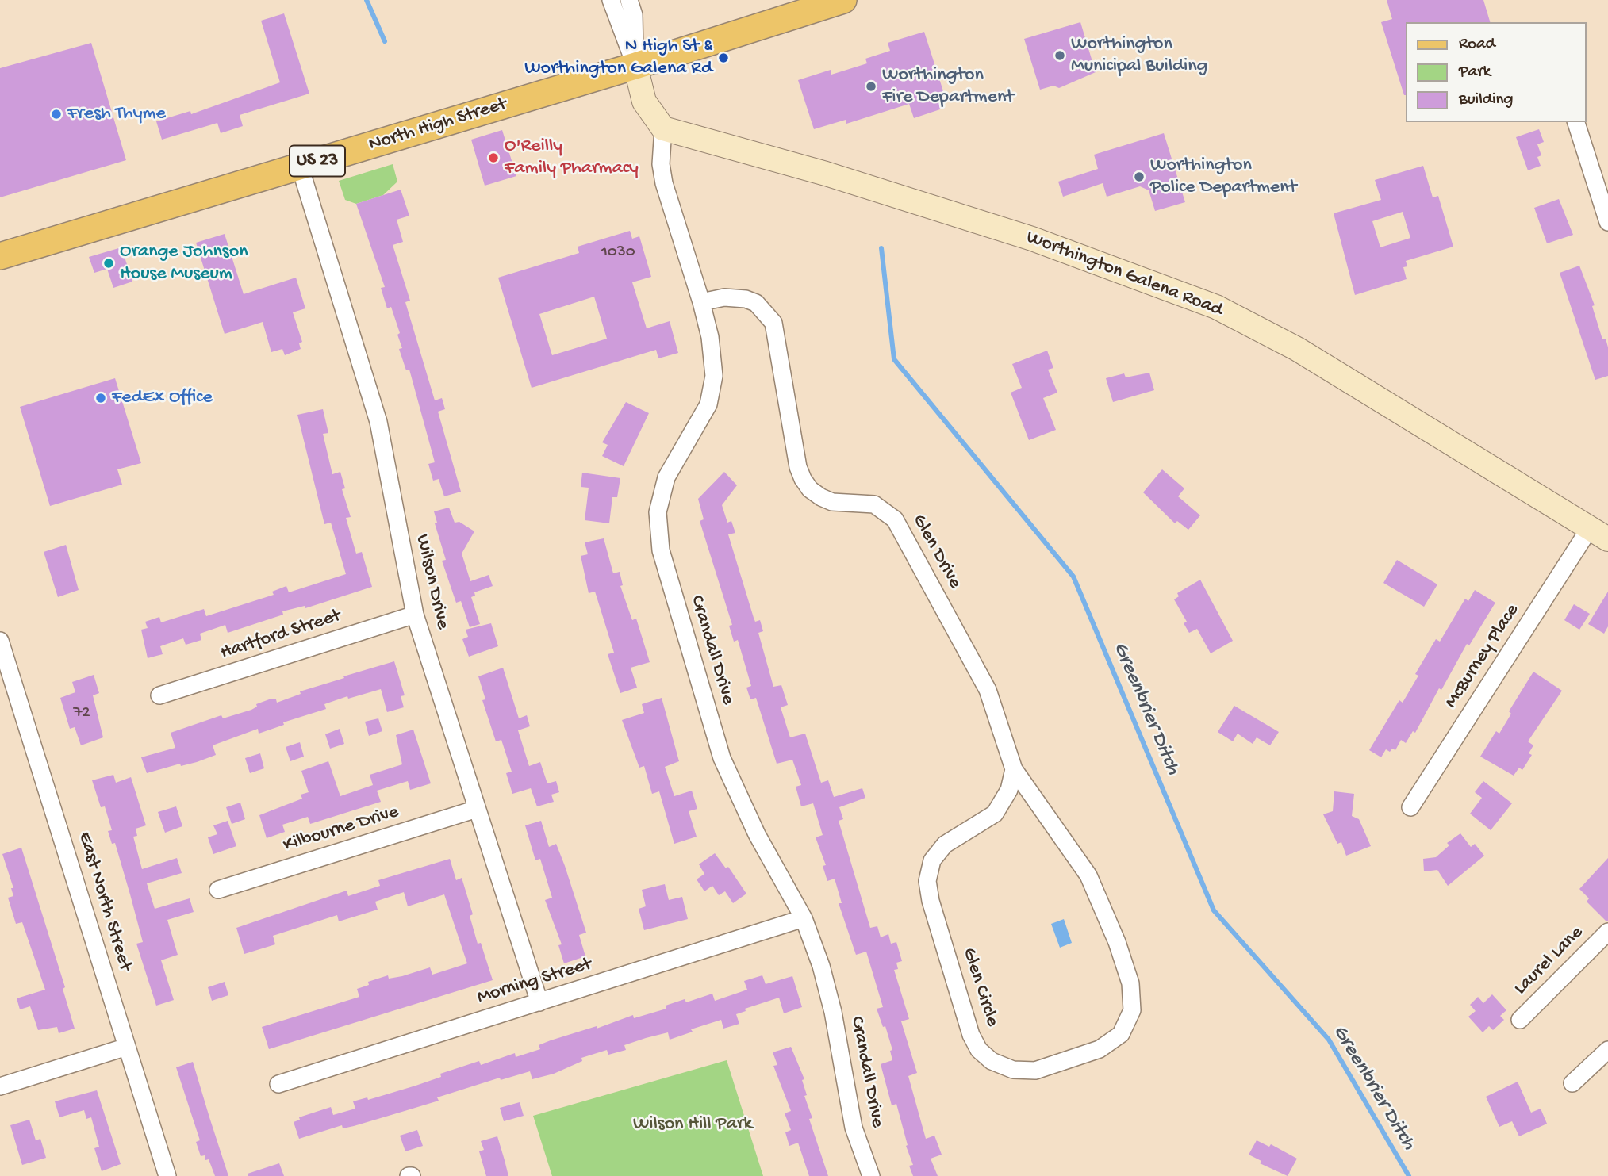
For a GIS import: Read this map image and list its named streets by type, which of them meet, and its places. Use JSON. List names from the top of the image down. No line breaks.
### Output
{"streets":{"main road":["North High Street","US 23"],"street":["Worthington Galena Road","Glen Drive","Wilson Drive","Hartford Street","Crandall Drive","McBurney Place","Kilbourne Drive","East North Street","Laurel Lane","Morning Street","Glen Circle"]},"crossings":[["North High Street","Wilson Drive"],["Worthington Galena Road","Crandall Drive"],["Worthington Galena Road","McBurney Place"],["Glen Drive","Crandall Drive"],["Glen Drive","Glen Circle"],["Wilson Drive","Hartford Street"],["Wilson Drive","Kilbourne Drive"],["Wilson Drive","Morning Street"],["Crandall Drive","Morning Street"]],"water":["Greenbrier Ditch"],"parks":["Wilson Hill Park"],"places":["Worthington Municipal Building","N High St & Worthington Galena Rd","Worthington Fire Department","Fresh Thyme","O'Reilly Family Pharmacy","Worthington Police Department","Orange Johnson House Museum","FedEx Office"],"house_numbers":["1030","72"],"legend":["Road","Park","Building"]}
